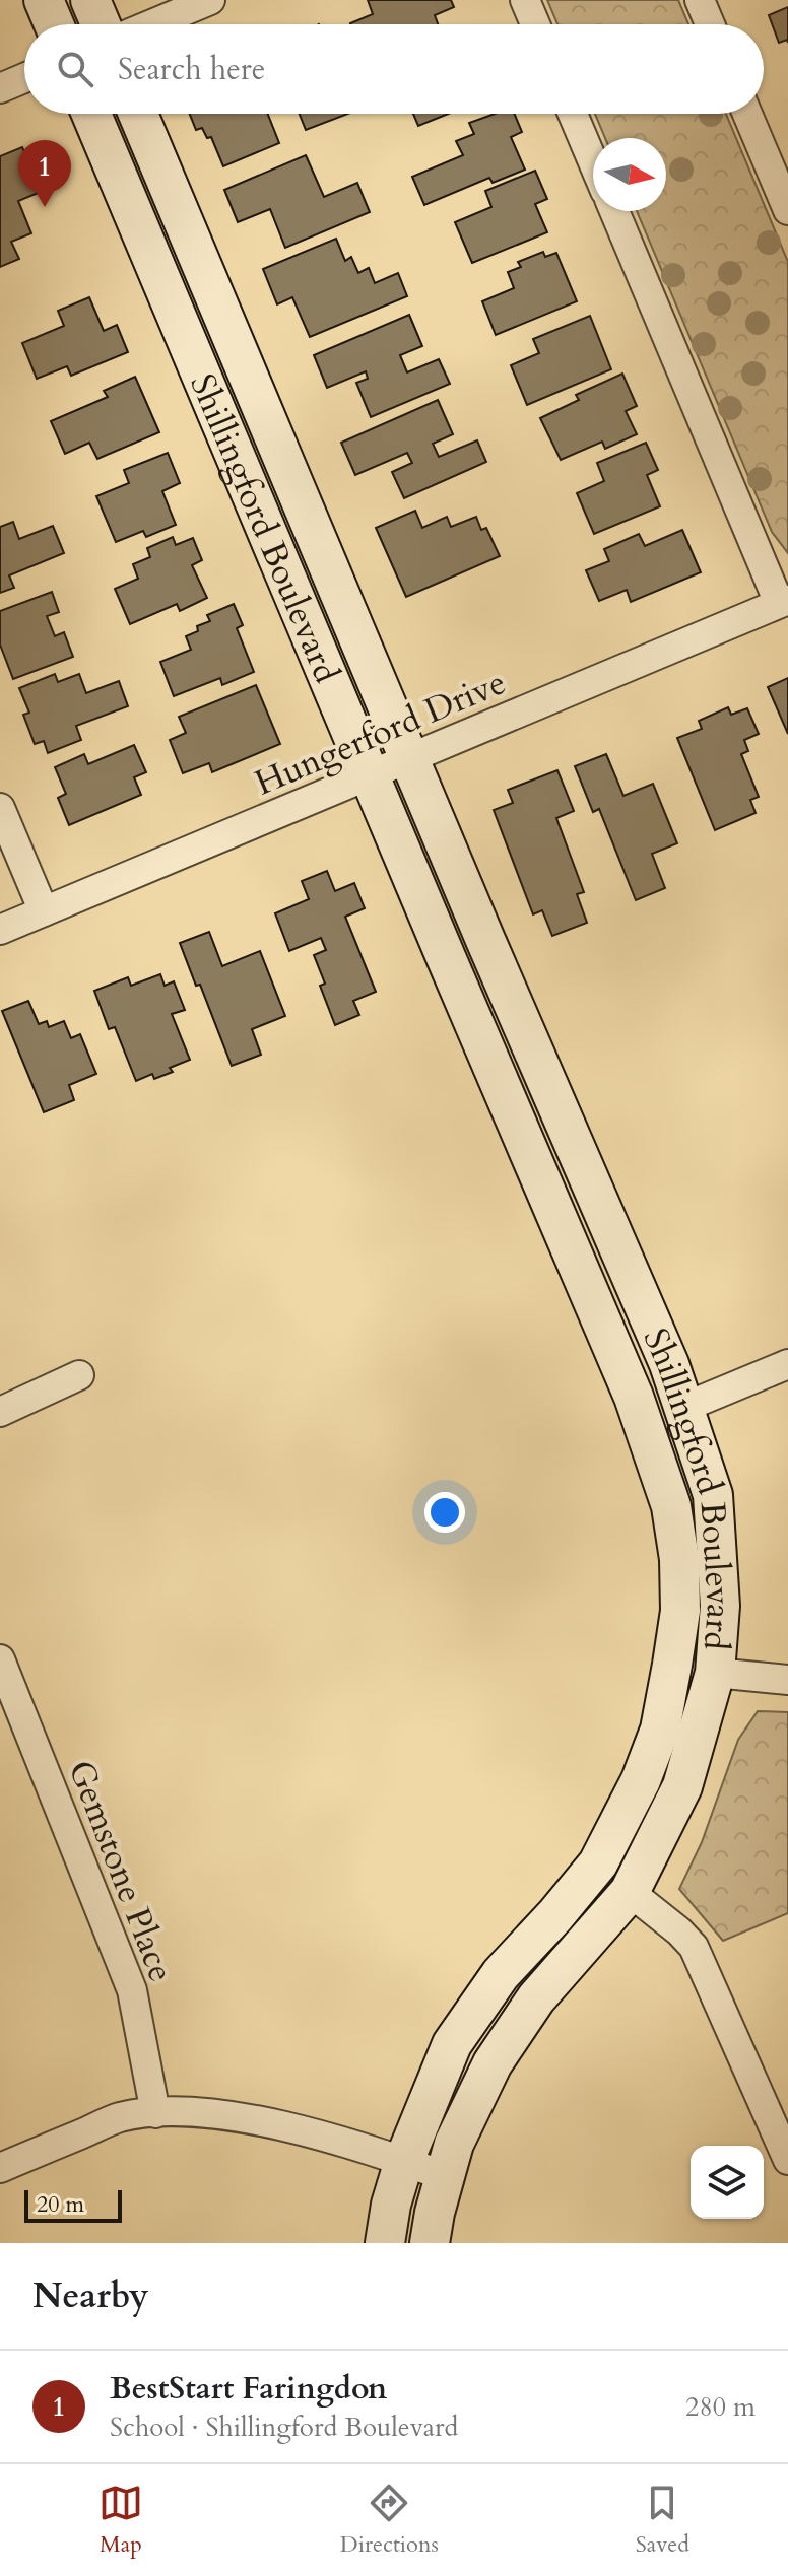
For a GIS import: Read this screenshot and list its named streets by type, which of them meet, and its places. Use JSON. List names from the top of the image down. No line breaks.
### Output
{"streets":{"street":["Shillingford Boulevard","Hungerford Drive","Gemstone Place"]},"crossings":[["Shillingford Boulevard","Hungerford Drive"]],"scale_bar":"20 m","north":"right","page":{"search":"Search here","pins":"1","scale":"20 m","heading":"Nearby","list":[{"mark":"1","name":"BestStart Faringdon","note":"School · Shillingford Boulevard","value":"280 m"}],"nav":["Map","Directions","Saved"]}}
